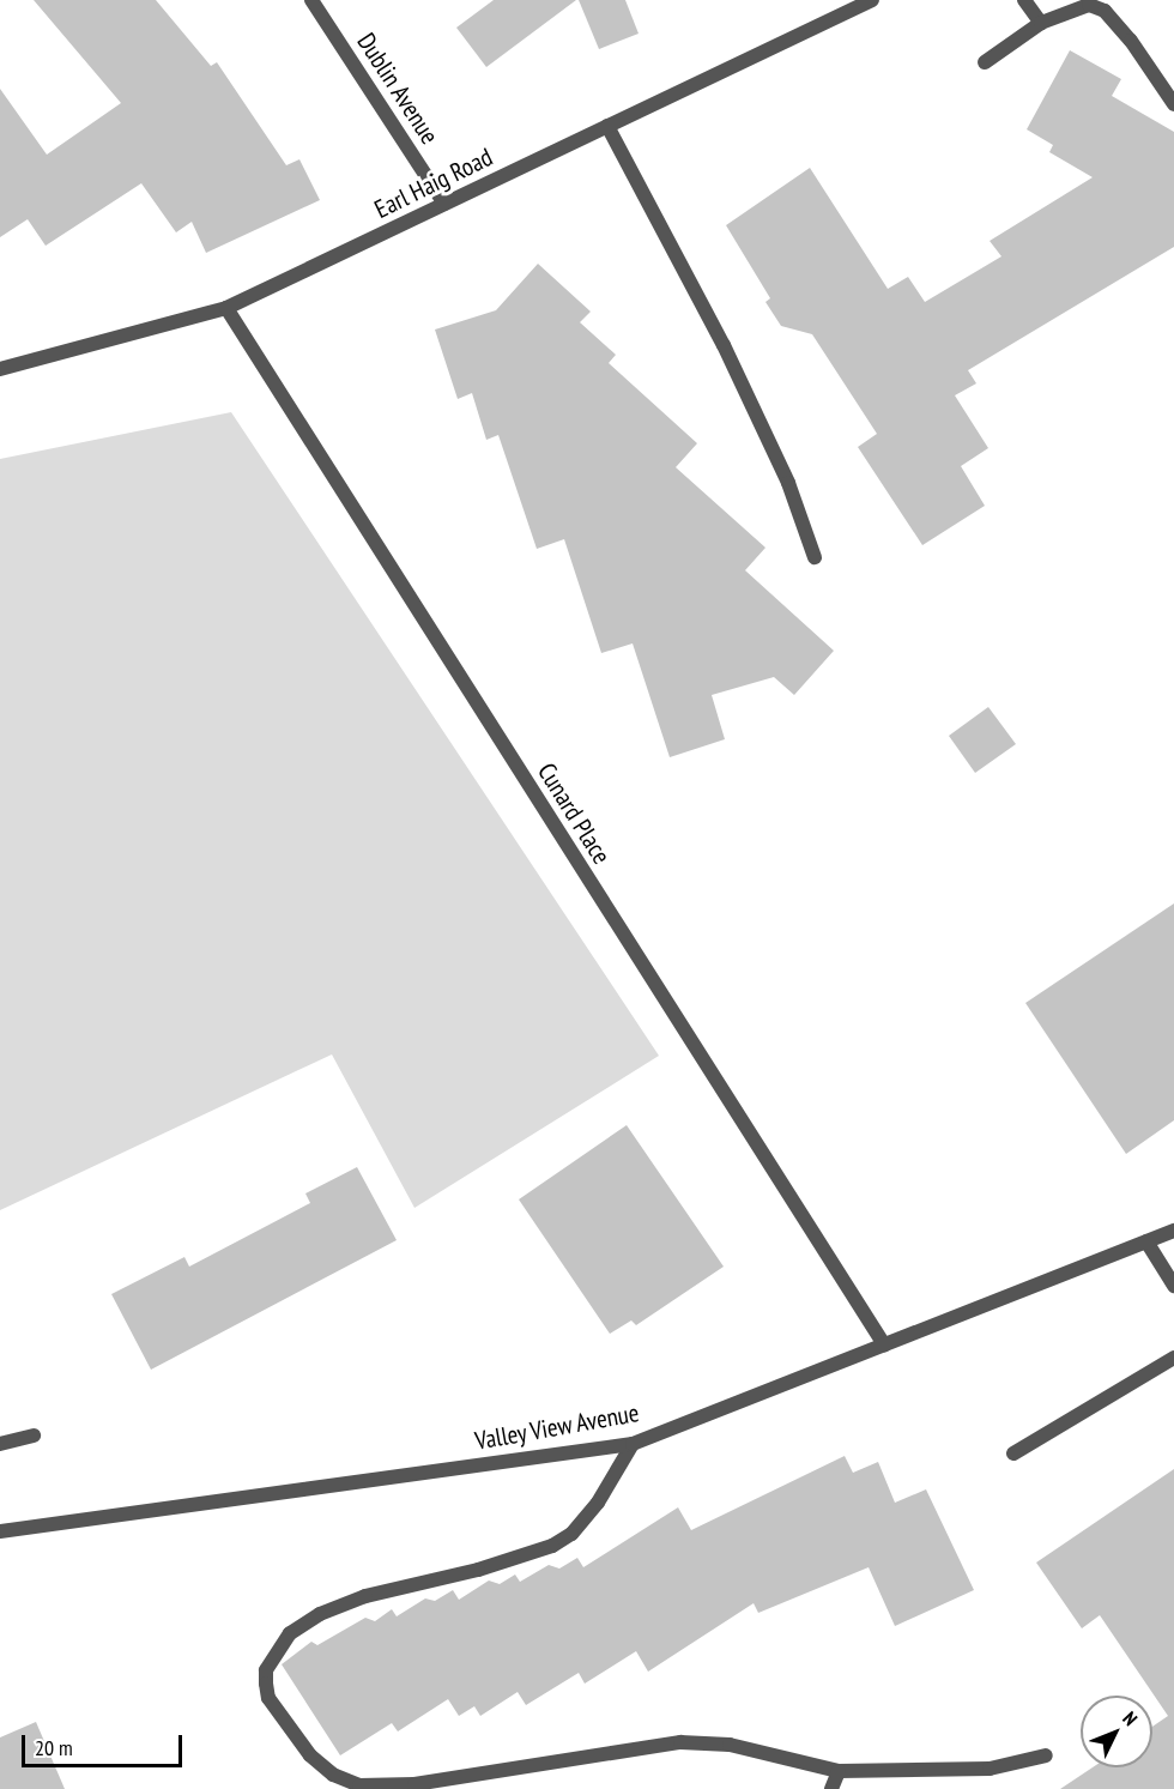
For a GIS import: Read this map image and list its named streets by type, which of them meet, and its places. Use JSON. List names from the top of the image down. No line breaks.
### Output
{"streets":{"street":["Dublin Avenue","Earl Haig Road","Cunard Place","Valley View Avenue"]},"crossings":[["Dublin Avenue","Earl Haig Road"],["Earl Haig Road","Cunard Place"],["Cunard Place","Valley View Avenue"]],"scale_bar":"20 m","north":"top right"}
